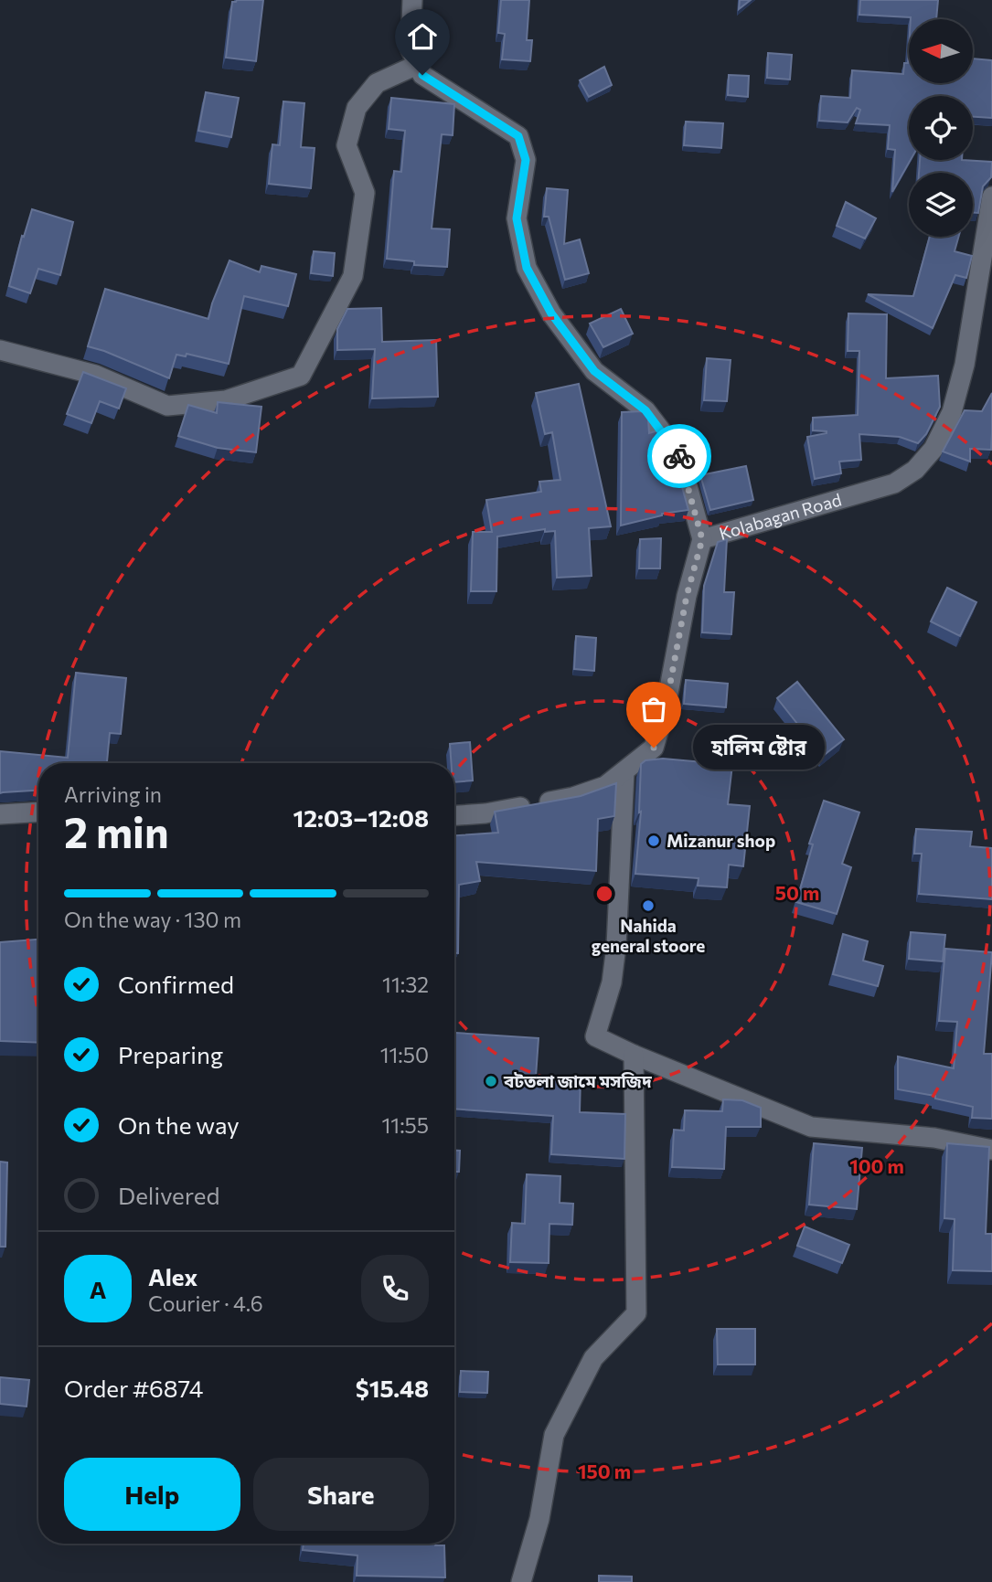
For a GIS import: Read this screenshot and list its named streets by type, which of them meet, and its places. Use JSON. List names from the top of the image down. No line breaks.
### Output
{"streets":{"street":["Kolabagan Road"]},"places":["হালিম ষ্টোর","Mizanur shop","Nahida general stoore","বটতলা জামে মসজিদ"],"north":"left","page":{"bubble":"হালিম ষ্টোর","heading":["2 min","Arriving in","12:03–12:08"],"panel":["Alex","Courier · 4.6","Order #6874","$15.48"],"bar":"On the way · 130 m","list":[["Confirmed","11:32"],["Preparing","11:50"],["On the way","11:55"],"Delivered"],"round":"A","buttons":["Help","Share"]},"rings":["50 m","100 m","150 m"]}
